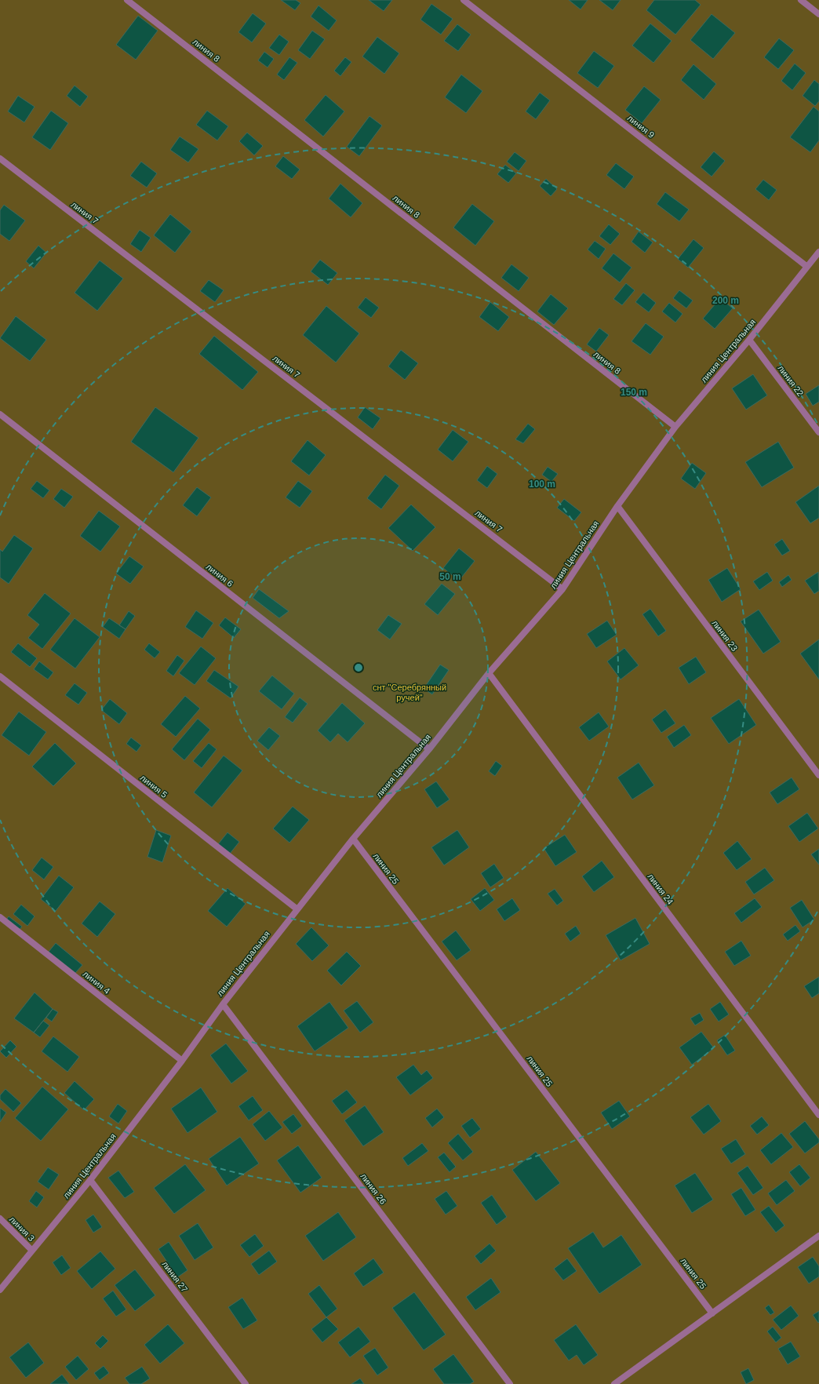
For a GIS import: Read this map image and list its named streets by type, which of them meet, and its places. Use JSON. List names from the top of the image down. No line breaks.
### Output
{"streets":{"street":["линия 8","линия 9","линия 7","линия Центральная","линия 22","линия 6","линия 23","линия 5","линия 25","линия 24","линия 4","линия 26","линия 3","линия 27"]},"crossings":[["линия 8","линия Центральная"],["линия 9","линия Центральная"],["линия 7","линия Центральная"],["линия Центральная","линия 22"],["линия Центральная","линия 6"],["линия Центральная","линия 23"],["линия Центральная","линия 5"],["линия Центральная","линия 25"],["линия Центральная","линия 24"],["линия Центральная","линия 4"],["линия Центральная","линия 26"],["линия Центральная","линия 3"],["линия Центральная","линия 27"]],"parks":["снт \"Серебрянный ручей\""],"rings":["200 m","150 m","100 m","50 m"]}
